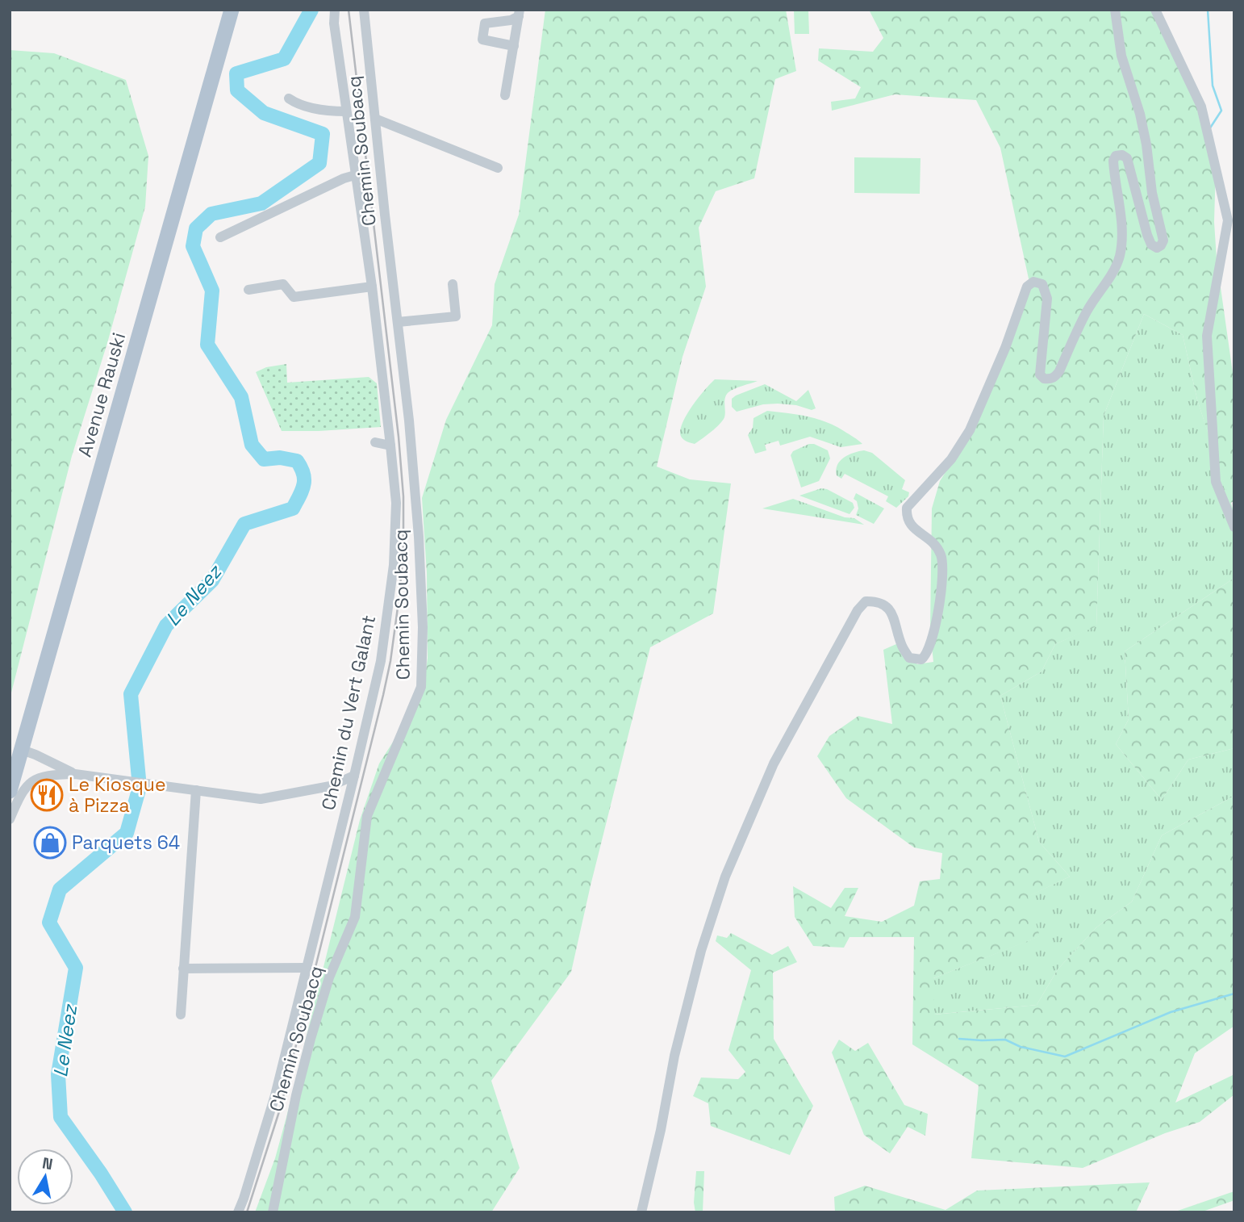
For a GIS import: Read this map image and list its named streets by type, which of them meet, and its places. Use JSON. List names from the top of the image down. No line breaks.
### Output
{"streets":{"main road":["Avenue Rauski"],"street":["Chemin Soubacq","Chemin du Vert Galant"]},"water":["Le Neez"],"places":{"restaurant":["Le Kiosque à Pizza"],"shop":["Parquets 64"]},"north":"top"}
